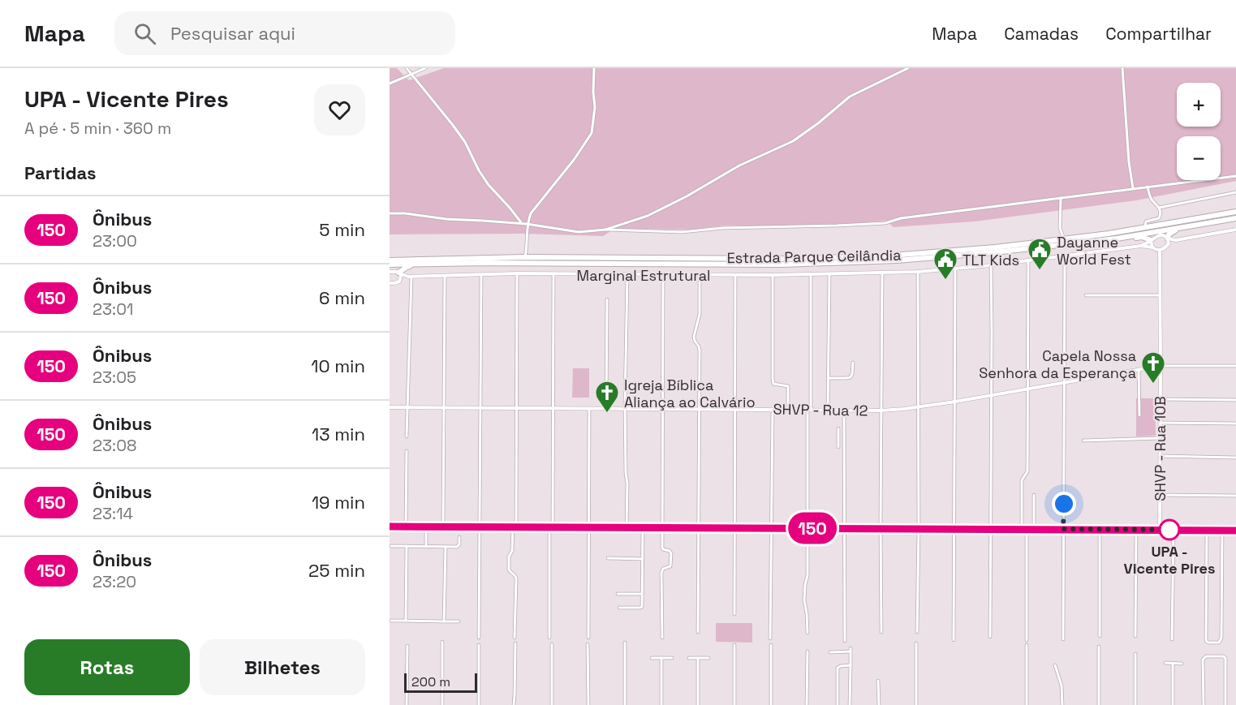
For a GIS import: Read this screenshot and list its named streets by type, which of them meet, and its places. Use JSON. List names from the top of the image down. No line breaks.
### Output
{"streets":{"highway":["Estrada Parque Ceilândia"],"street":["Marginal Estrutural","SHVP - Rua 12","SHVP - Rua 10B"]},"crossings":[["Marginal Estrutural","SHVP - Rua 10B"],["SHVP - Rua 12","SHVP - Rua 10B"]],"places":{"public building":["Dayanne World Fest","TLT Kids"],"church":["Capela Nossa Senhora da Esperança","Igreja Bíblica Aliança ao Calvário"],"other":["UPA - Vicente Pires"]},"lines":["bus line 150"],"scale_bar":"200 m","page":{"header":"Mapa","search":"Pesquisar aqui","nav":["Mapa","Camadas","Compartilhar"],"heading":[["UPA - Vicente Pires","A pé · 5 min · 360 m"],"Partidas"],"on_map":"150","map_buttons":["+","−"],"list":[{"mark":"150","name":"Ônibus","note":"23:00","value":"5 min"},{"mark":"150","name":"Ônibus","note":"23:01","value":"6 min"},{"mark":"150","name":"Ônibus","note":"23:05","value":"10 min"},{"mark":"150","name":"Ônibus","note":"23:08","value":"13 min"},{"mark":"150","name":"Ônibus","note":"23:14","value":"19 min"},{"mark":"150","name":"Ônibus","note":"23:20","value":"25 min"}],"buttons":["Rotas","Bilhetes"],"scale":"200 m"}}
